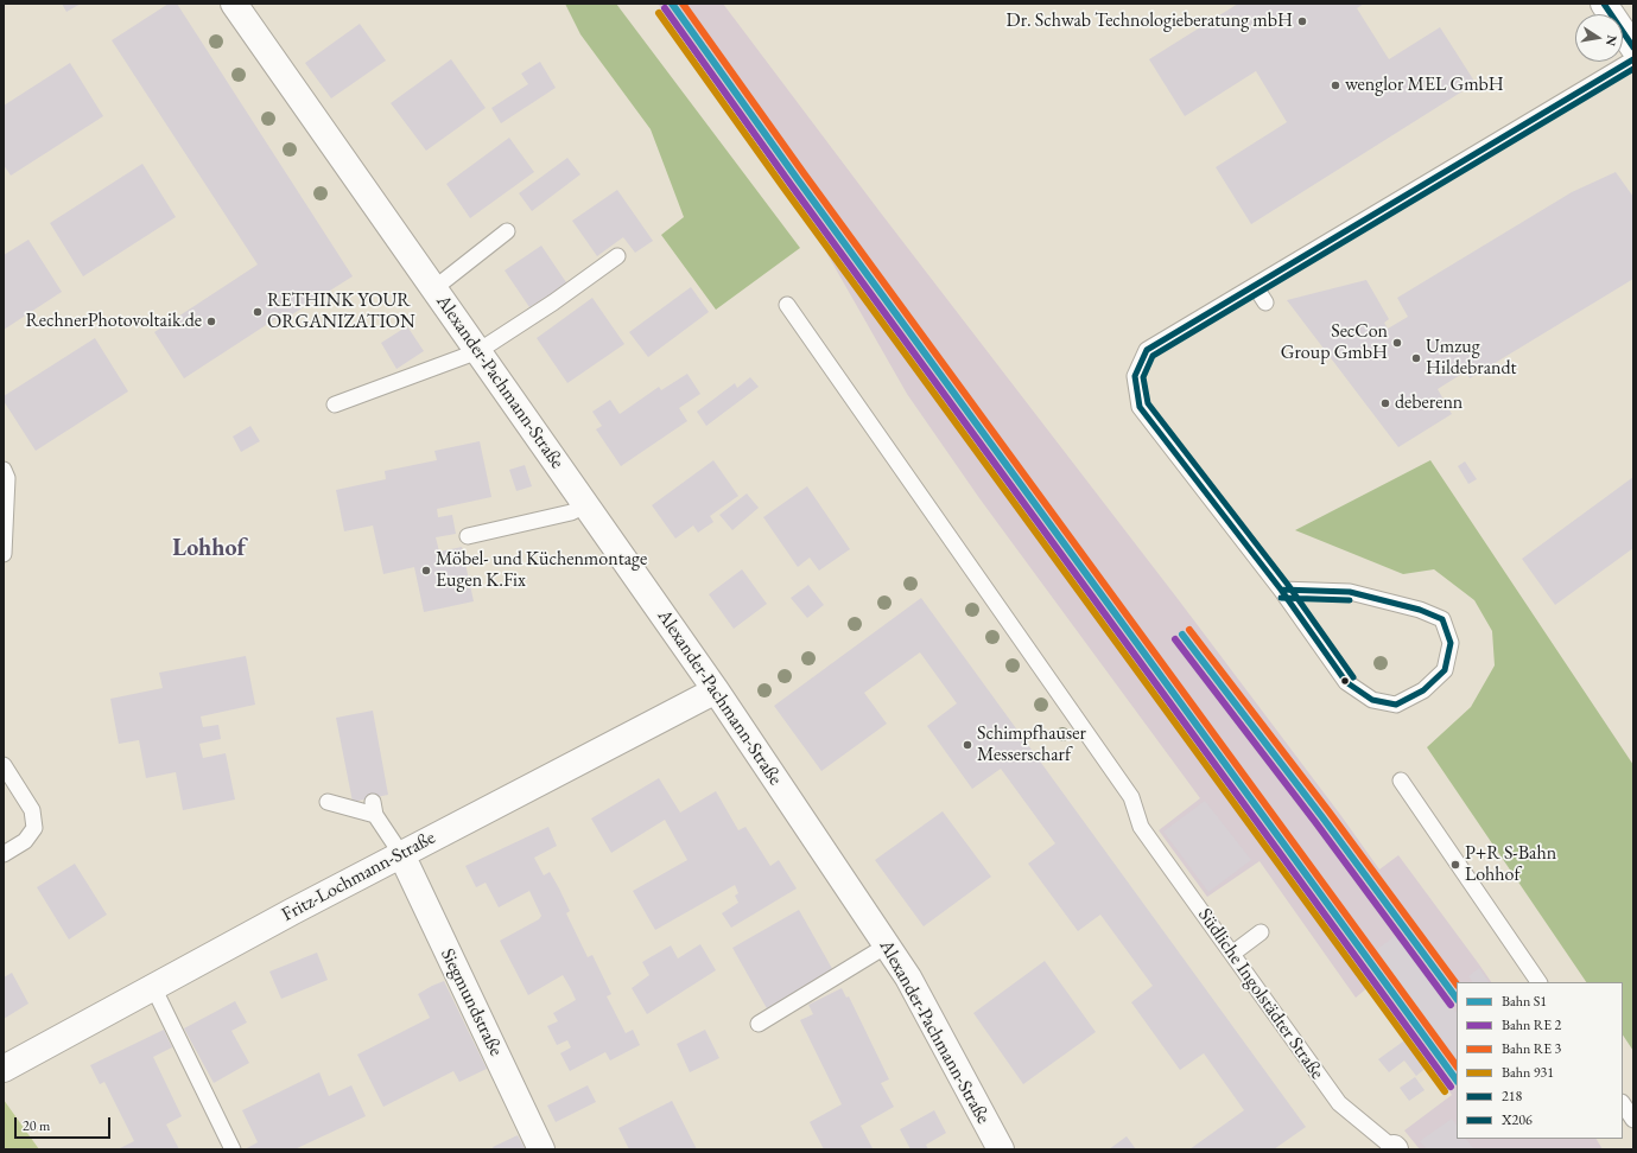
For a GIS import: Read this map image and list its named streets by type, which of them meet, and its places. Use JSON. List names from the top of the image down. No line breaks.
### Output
{"streets":{"street":["Alexander-Pachmann-Straße","Fritz-Lochmann-Straße","Siegmundstraße"],"lane":["Südliche Ingolstädter Straße"]},"crossings":[["Alexander-Pachmann-Straße","Fritz-Lochmann-Straße"],["Fritz-Lochmann-Straße","Siegmundstraße"]],"districts":["Lohhof"],"places":["Dr. Schwab Technologieberatung mbH","wenglor MEL GmbH","RETHINK YOUR ORGANIZATION","RechnerPhotovoltaik.de","SecCon Group GmbH","Umzug Hildebrandt","deberenn","Möbel- und Küchenmontage Eugen K.Fix","Schimpfhauser Messerscharf","P+R S-Bahn Lohhof"],"lines":["rail line S1","transit line 218","rail line 931","transit line X206"],"legend":["Bahn S1","Bahn RE 2","Bahn RE 3","Bahn 931","218","X206"],"scale_bar":"20 m","north":"right"}
